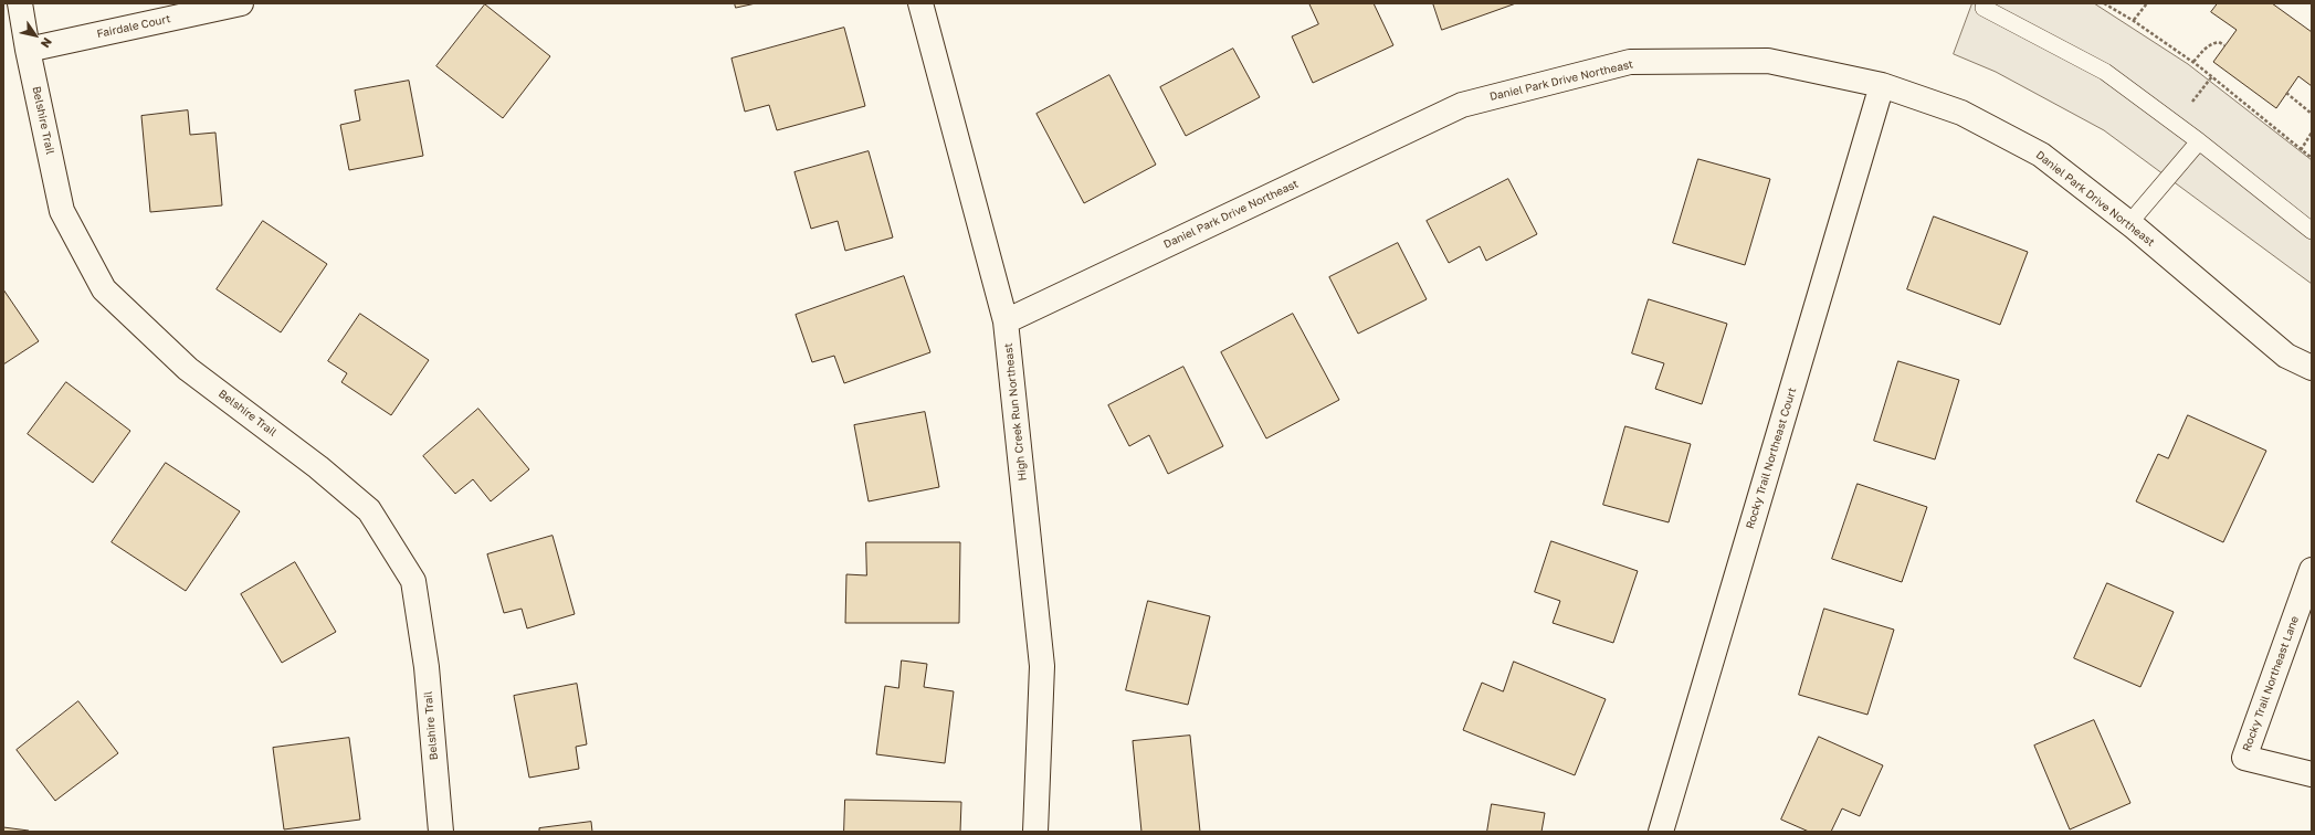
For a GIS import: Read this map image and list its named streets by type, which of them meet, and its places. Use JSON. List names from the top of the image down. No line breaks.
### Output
{"streets":{"street":["Fairdale Court","Daniel Park Drive Northeast","Belshire Trail","High Creek Run Northeast","Rocky Trail Northeast Court","Rocky Trail Northeast Lane"]},"crossings":[["Fairdale Court","Belshire Trail"],["Daniel Park Drive Northeast","High Creek Run Northeast"],["Daniel Park Drive Northeast","Rocky Trail Northeast Court"]],"north":"bottom right"}
